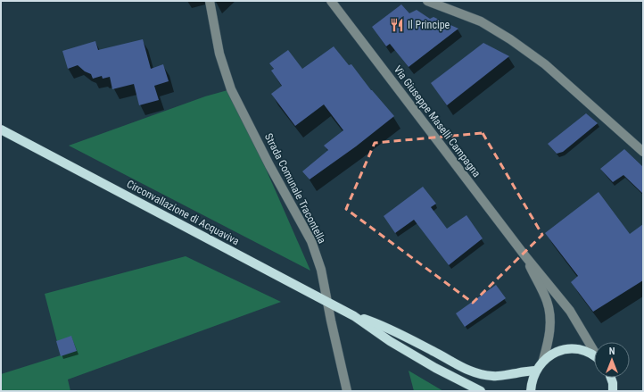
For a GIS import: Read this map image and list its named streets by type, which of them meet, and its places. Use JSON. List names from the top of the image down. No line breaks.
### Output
{"streets":{"main road":["Circonvallazione di Acquaviva"],"street":["Via Giuseppe Maselli Campagna","Strada Comunale Tracontella"]},"crossings":[["Strada Comunale Tracontella","Circonvallazione di Acquaviva"]],"places":{"restaurant":["Il Principe"]},"north":"top"}
